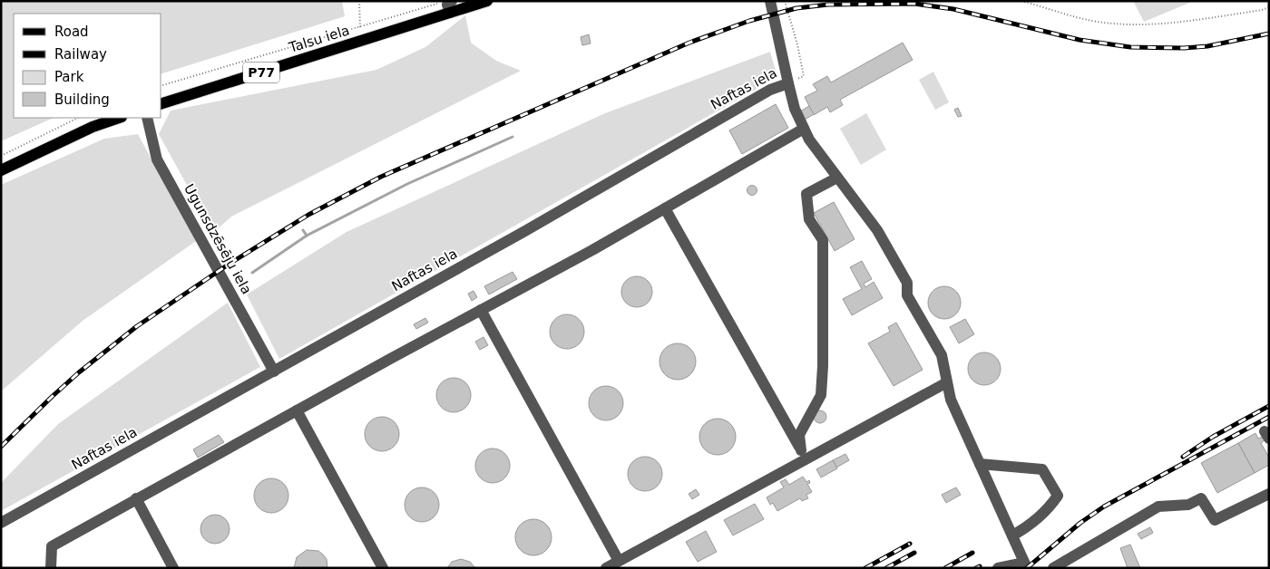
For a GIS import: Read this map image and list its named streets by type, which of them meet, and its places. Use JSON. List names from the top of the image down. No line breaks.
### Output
{"streets":{"main road":["Talsu iela","P77"],"street":["Naftas iela","Ugunsdzēsēju iela"]},"crossings":[["Naftas iela","Ugunsdzēsēju iela"]],"legend":["Road","Railway","Park","Building"]}
